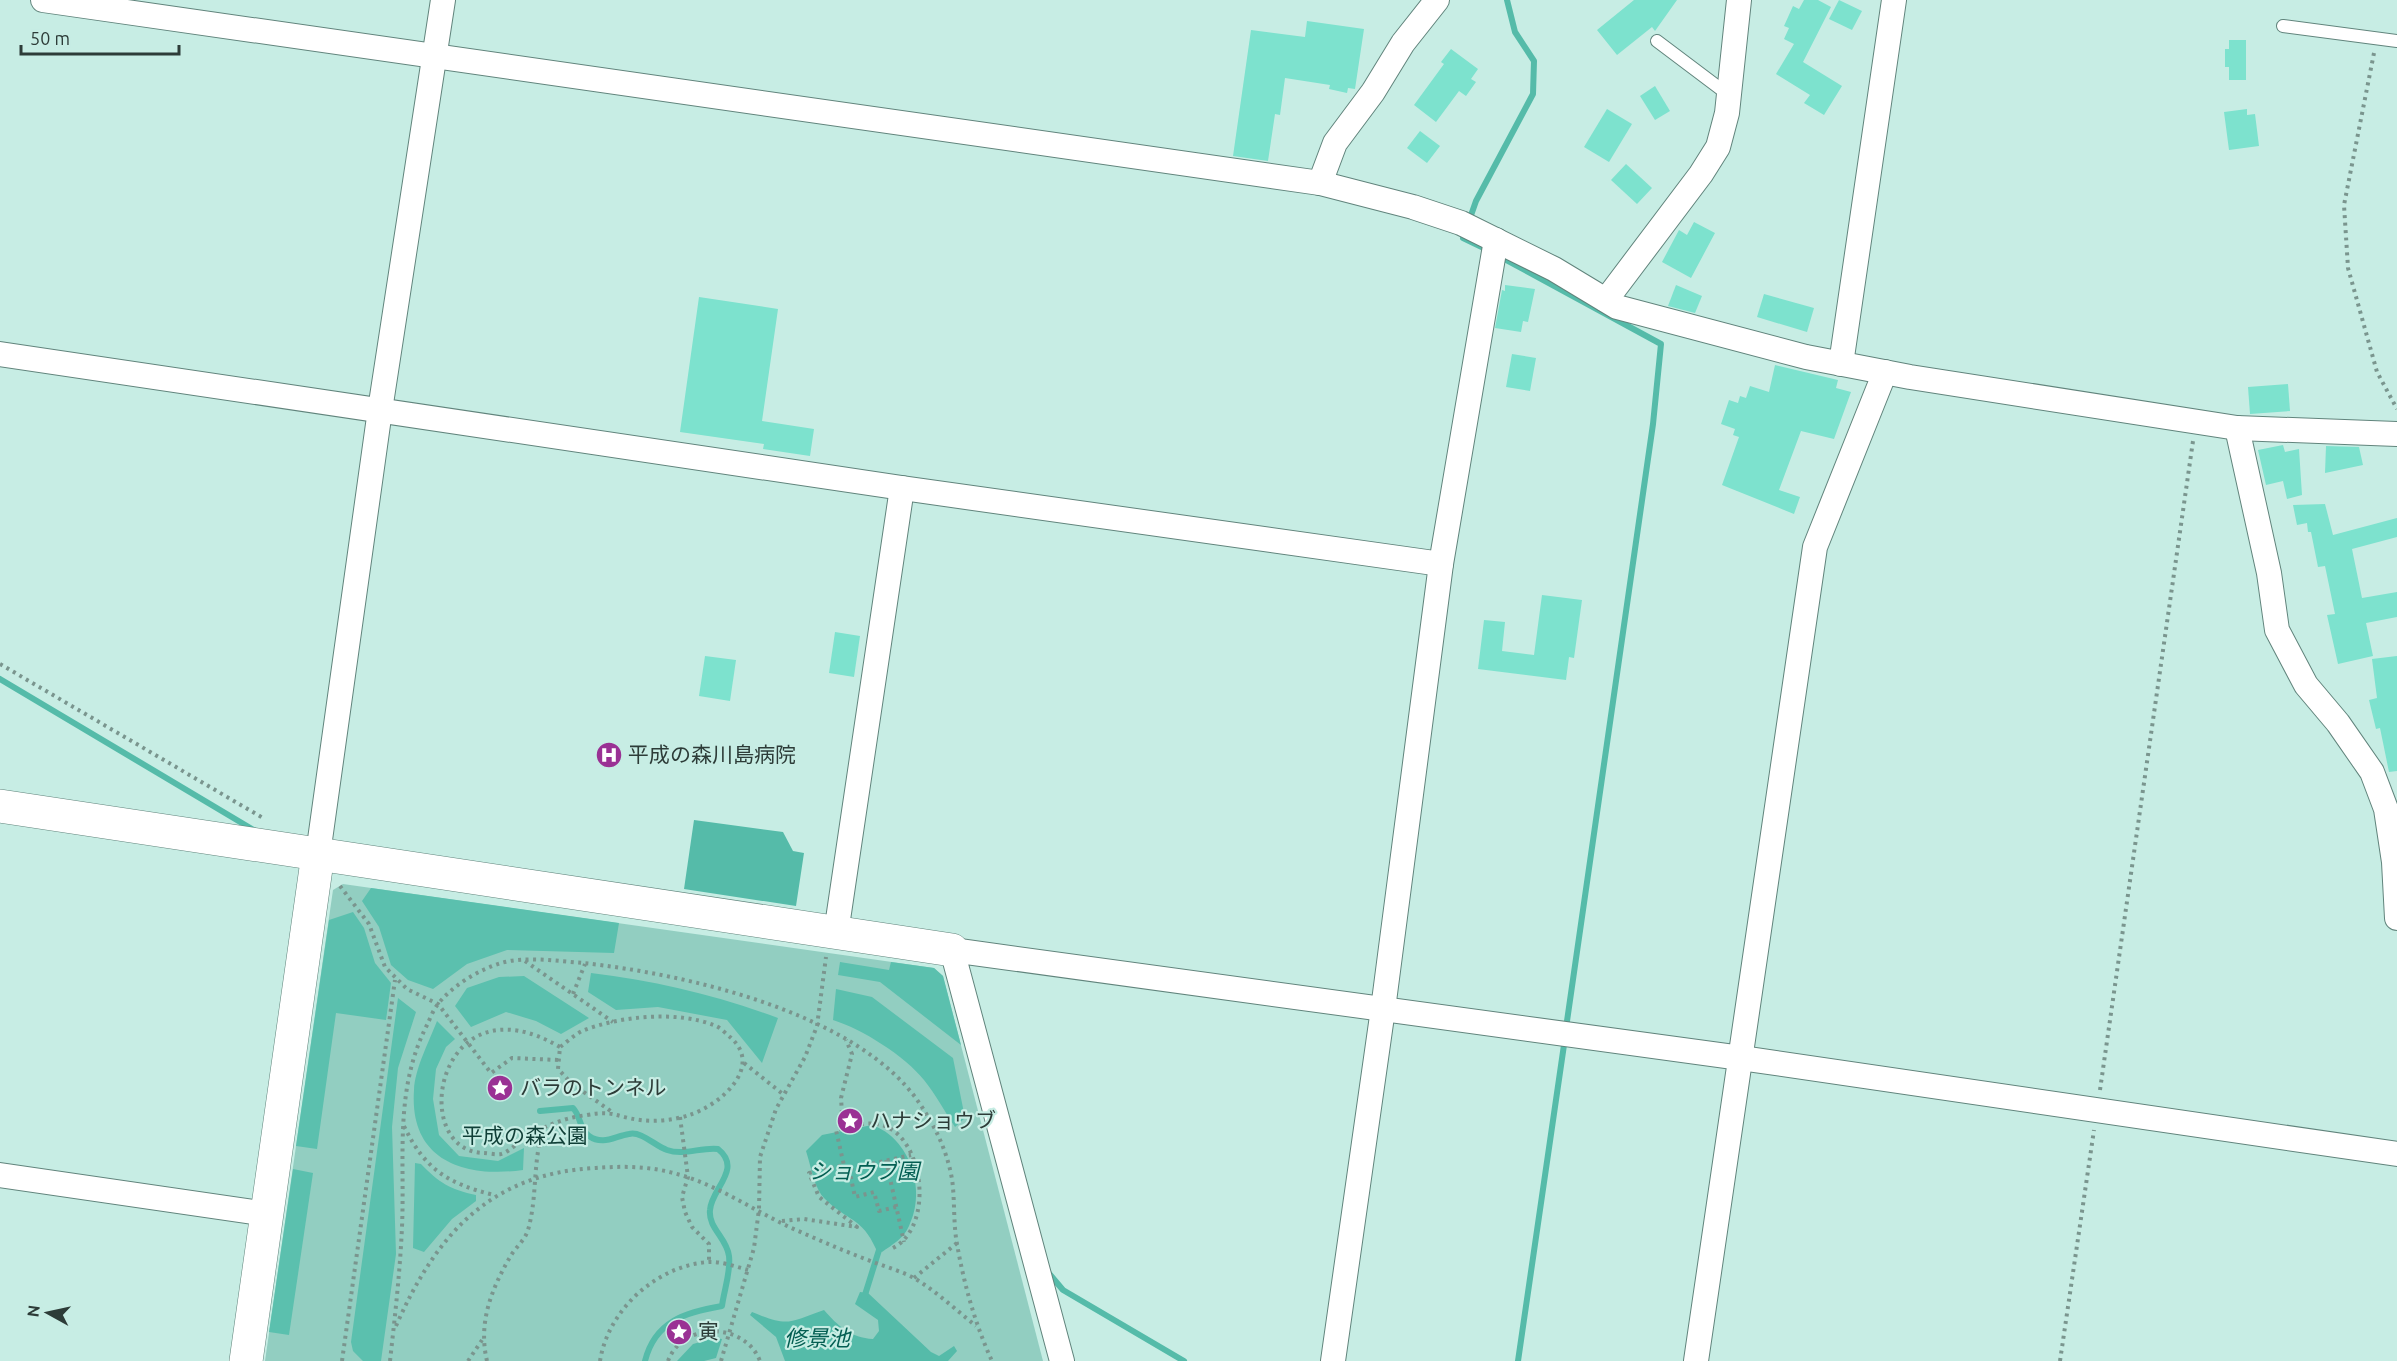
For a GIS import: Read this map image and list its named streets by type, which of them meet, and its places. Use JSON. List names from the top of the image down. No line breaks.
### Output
{"water":["ショウブ園","修景池"],"parks":["平成の森公園"],"places":{"hospital":["平成の森川島病院"],"place":["バラのトンネル","ハナショウブ","寅"]},"scale_bar":"50 m","north":"left"}
